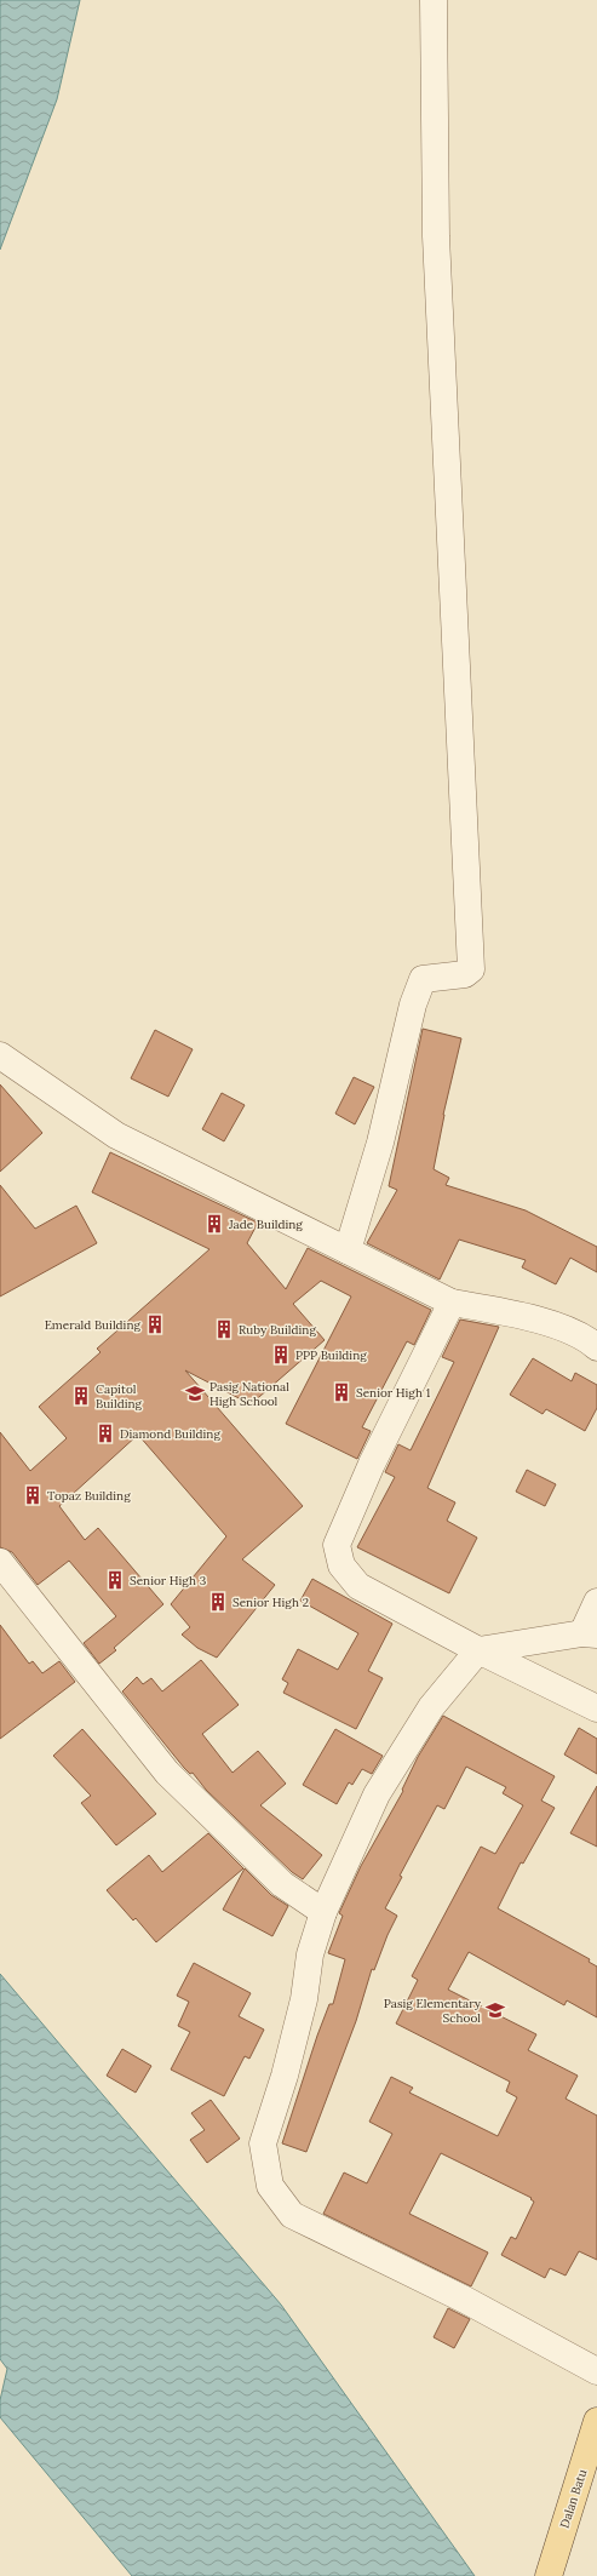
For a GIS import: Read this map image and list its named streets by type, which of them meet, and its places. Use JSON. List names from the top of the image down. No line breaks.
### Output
{"streets":{"main road":["Dalan Batu"]},"places":{"building":["Jade Building","Emerald Building","Ruby Building","PPP Building","Senior High 1","Capitol Building","Diamond Building","Topaz Building","Senior High 3","Senior High 2"],"school or university":["Pasig National High School","Pasig Elementary School"]}}
